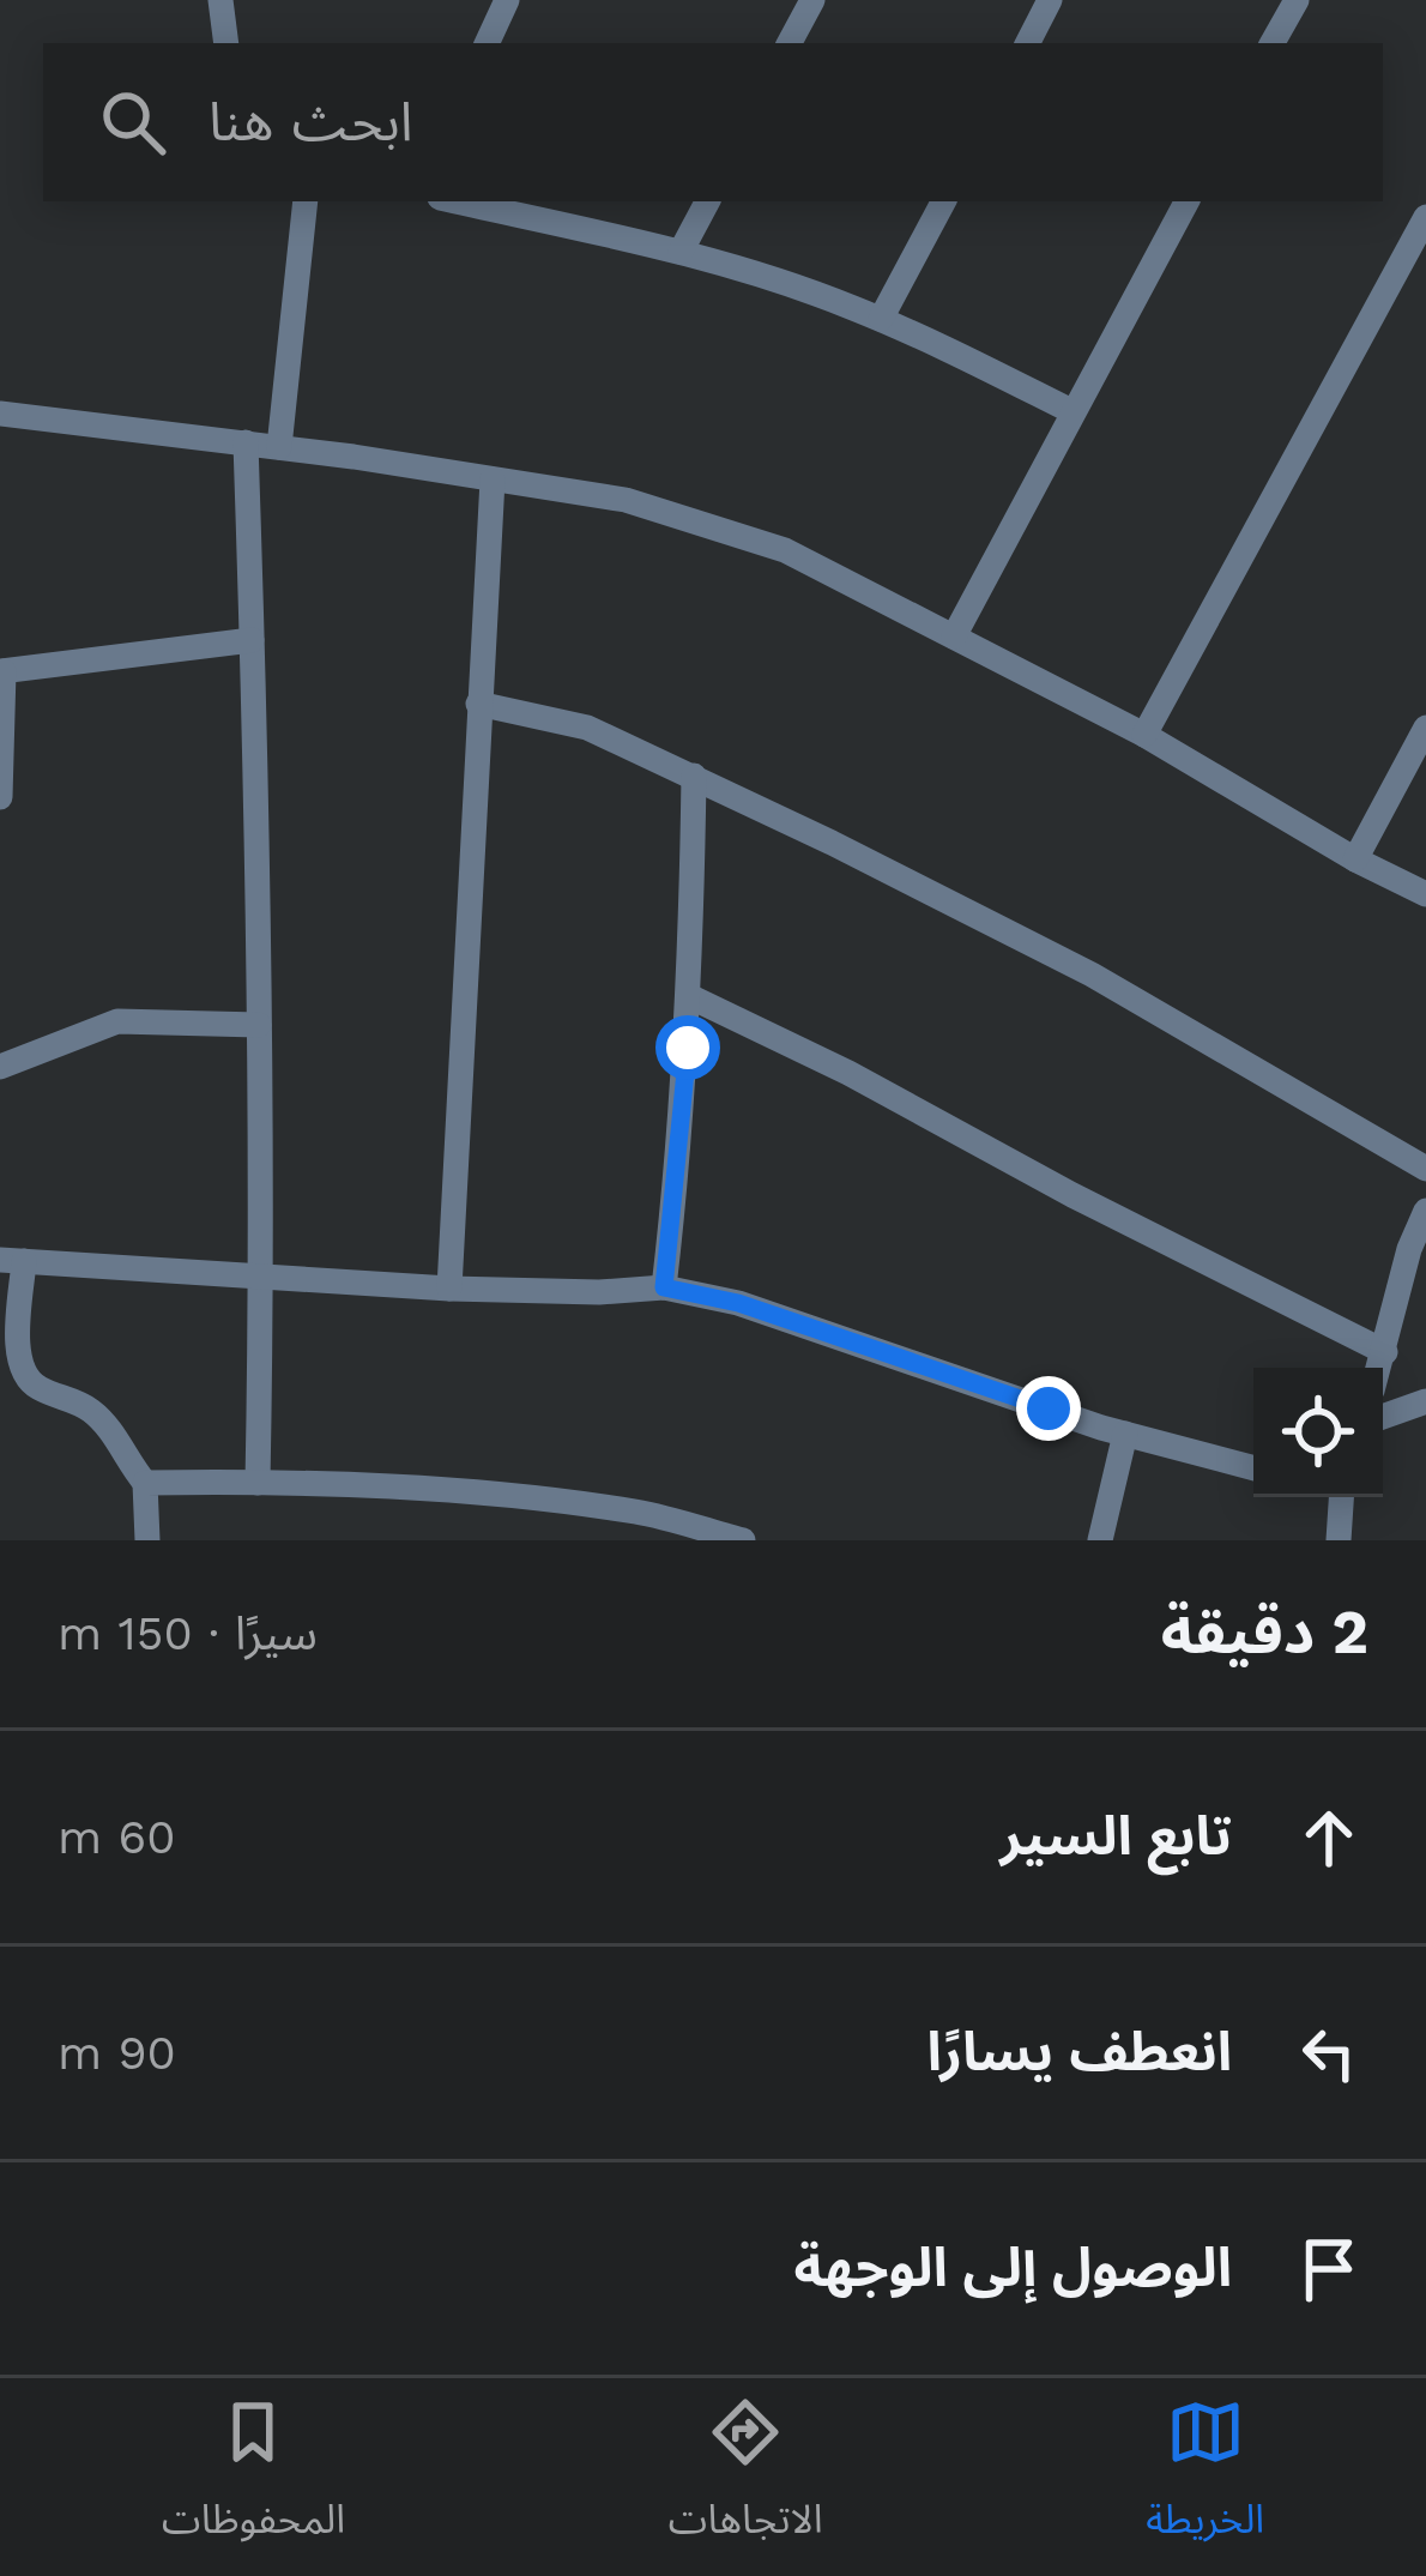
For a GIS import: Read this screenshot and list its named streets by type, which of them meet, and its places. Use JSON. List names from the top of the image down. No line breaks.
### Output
{"page":{"search":"ابحث هنا","heading":["2 دقيقة","سيرًا · 150 m"],"list":[["تابع السير","60 m"],["انعطف يسارًا","90 m"],"الوصول إلى الوجهة"],"nav":["الخريطة","الاتجاهات","المحفوظات"]}}
